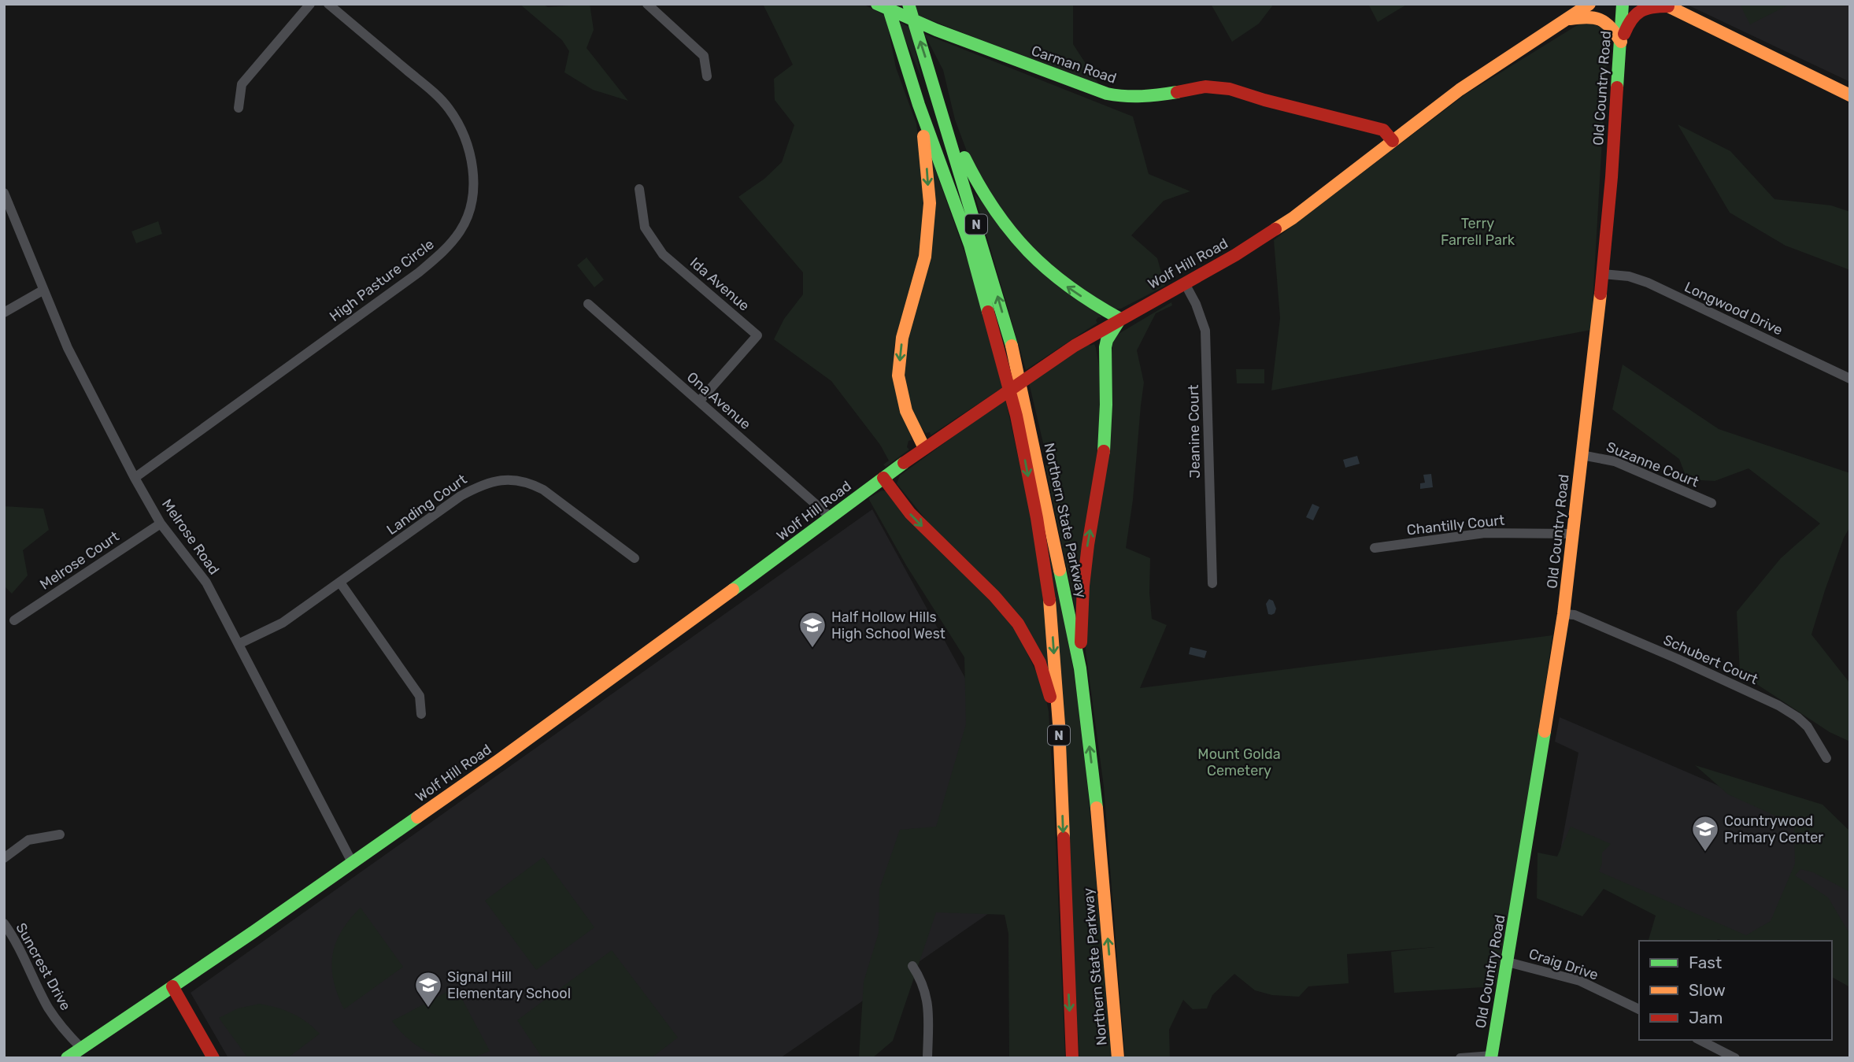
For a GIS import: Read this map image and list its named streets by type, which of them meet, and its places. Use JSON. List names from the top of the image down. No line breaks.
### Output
{"streets":{"main road":["Carman Road","Old Country Road","N","Wolf Hill Road","Northern State Parkway"],"street":["High Pasture Circle","Ida Avenue","Longwood Drive","Ona Avenue","Jeanine Court","Suzanne Court","Landing Court","Chantilly Court","Melrose Road","Melrose Court","Schubert Court","Craig Drive","Suncrest Drive"]},"crossings":[["Carman Road","Wolf Hill Road"],["Old Country Road","Longwood Drive"],["Old Country Road","Suzanne Court"],["Old Country Road","Chantilly Court"],["Old Country Road","Schubert Court"],["Old Country Road","Craig Drive"],["Wolf Hill Road","Ona Avenue"],["Wolf Hill Road","Jeanine Court"],["Wolf Hill Road","Melrose Road"],["Wolf Hill Road","Suncrest Drive"],["High Pasture Circle","Melrose Road"],["Ida Avenue","Ona Avenue"],["Landing Court","Melrose Road"],["Melrose Road","Melrose Court"]],"parks":["Terry Farrell Park","Mount Golda Cemetery"],"places":{"school or university":["Half Hollow Hills High School West","Countrywood Primary Center","Signal Hill Elementary School"]},"legend":["Fast","Slow","Jam"]}
